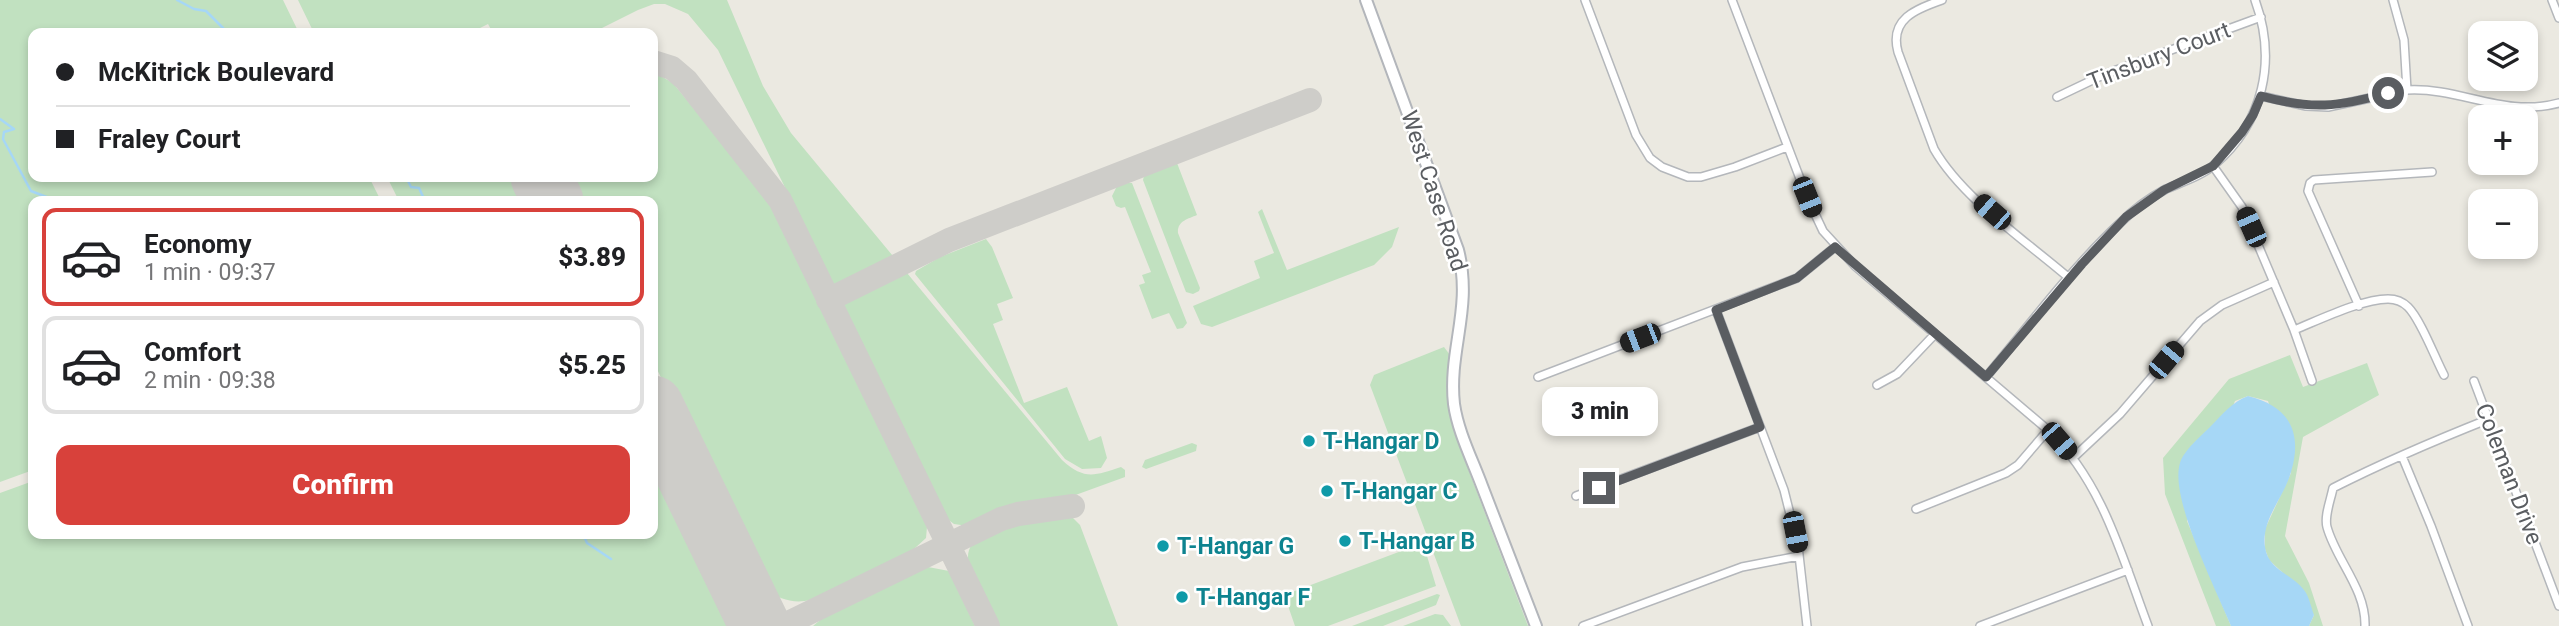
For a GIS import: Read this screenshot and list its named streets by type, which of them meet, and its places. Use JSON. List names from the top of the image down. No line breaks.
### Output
{"streets":{"main road":["West Case Road"],"street":["Tinsbury Court","Coleman Drive"]},"places":["T-Hangar D","T-Hangar C","T-Hangar B","T-Hangar G","T-Hangar F"],"page":{"map_buttons":["+","−"],"banner":["McKitrick Boulevard","Fraley Court"],"list":[{"name":"Economy","note":"1 min · 09:37","value":"$3.89"},{"name":"Comfort","note":"2 min · 09:38","value":"$5.25"}],"bubble":"3 min","buttons":"Confirm"}}
